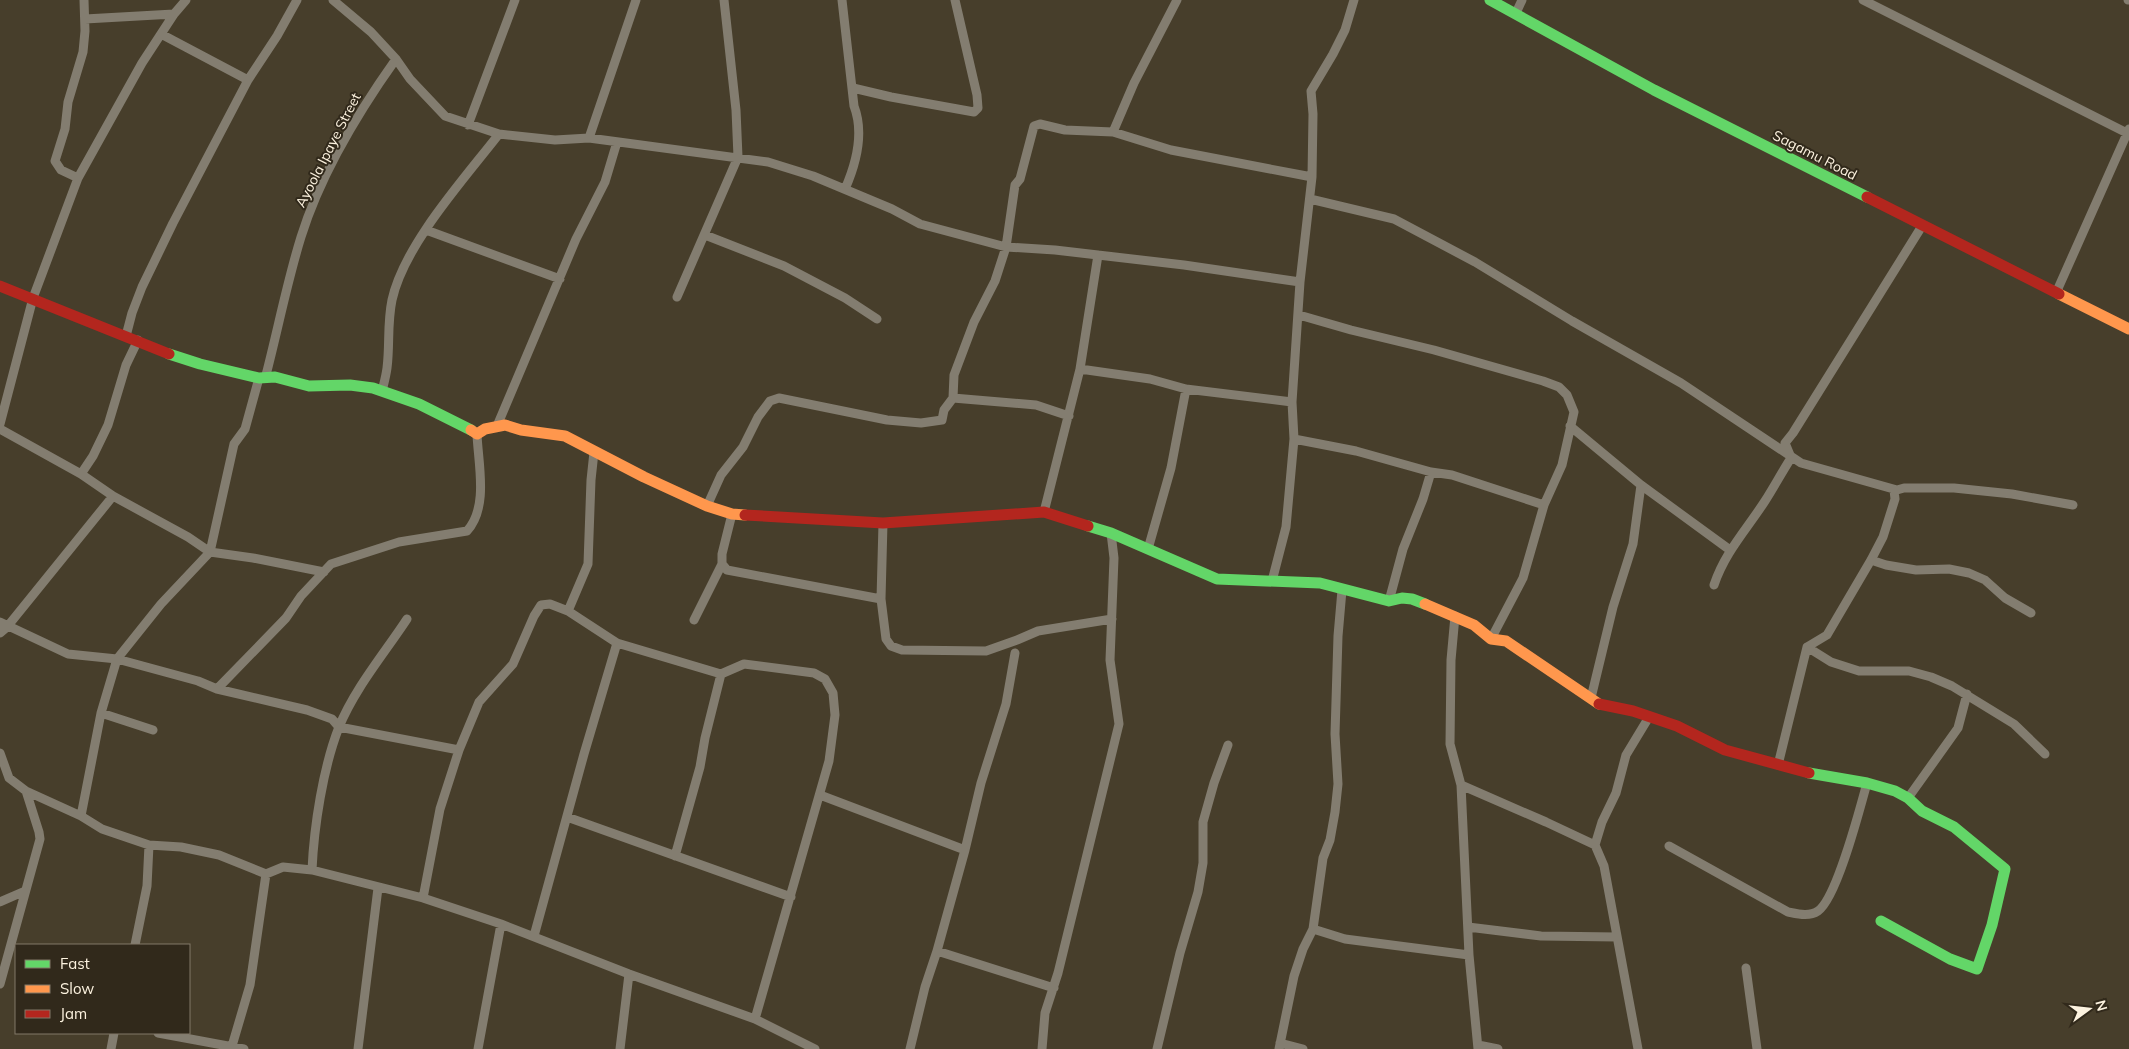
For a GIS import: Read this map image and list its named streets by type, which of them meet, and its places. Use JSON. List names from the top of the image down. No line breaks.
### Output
{"streets":{"main road":["Sagamu Road"],"street":["Ayoola Ipaye Street"]},"legend":["Fast","Slow","Jam"],"north":"right"}
